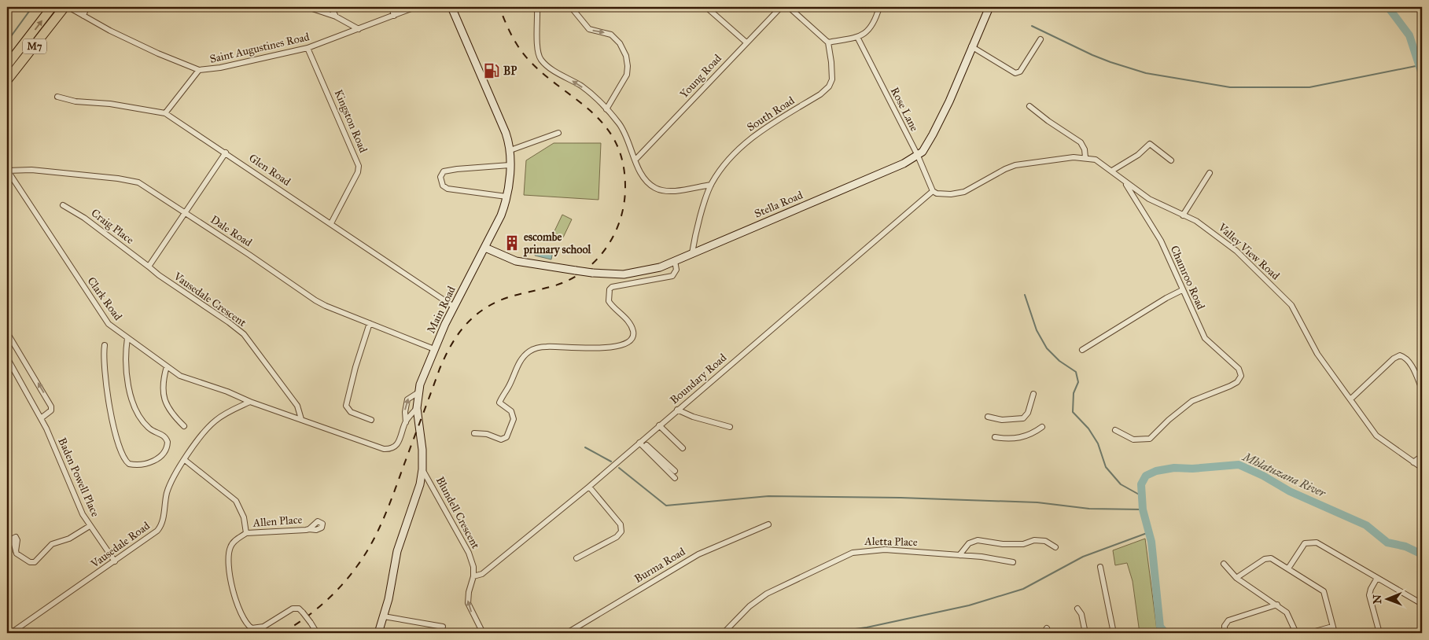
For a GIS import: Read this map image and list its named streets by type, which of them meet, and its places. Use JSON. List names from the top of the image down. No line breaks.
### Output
{"streets":{"highway":["M7"],"main road":["Stella Road","Main Road"],"street":["Saint Augustines Road","Young Road","Rose Lane","South Road","Kingston Road","Glen Road","Craig Place","Dale Road","Valley View Road","Chamroo Road","Clark Road","Vausedale Crescent","Boundary Road","Baden Powell Place","Blundell Crescent","Allen Place","Aletta Place","Vausedale Road","Burma Road"]},"crossings":[["M7","Saint Augustines Road"],["Saint Augustines Road","Kingston Road"],["Rose Lane","Stella Road"],["Rose Lane","Valley View Road"],["Rose Lane","Boundary Road"],["South Road","Stella Road"],["Kingston Road","Glen Road"],["Glen Road","Main Road"],["Stella Road","Main Road"],["Craig Place","Vausedale Crescent"],["Dale Road","Clark Road"],["Dale Road","Main Road"],["Valley View Road","Chamroo Road"],["Valley View Road","Boundary Road"],["Clark Road","Vausedale Road"],["Main Road","Blundell Crescent"],["Boundary Road","Blundell Crescent"],["Baden Powell Place","Vausedale Road"]],"water":["Mhlatuzana River"],"places":{"fuel station":["BP"],"building":["escombe primary school"]},"north":"left"}
